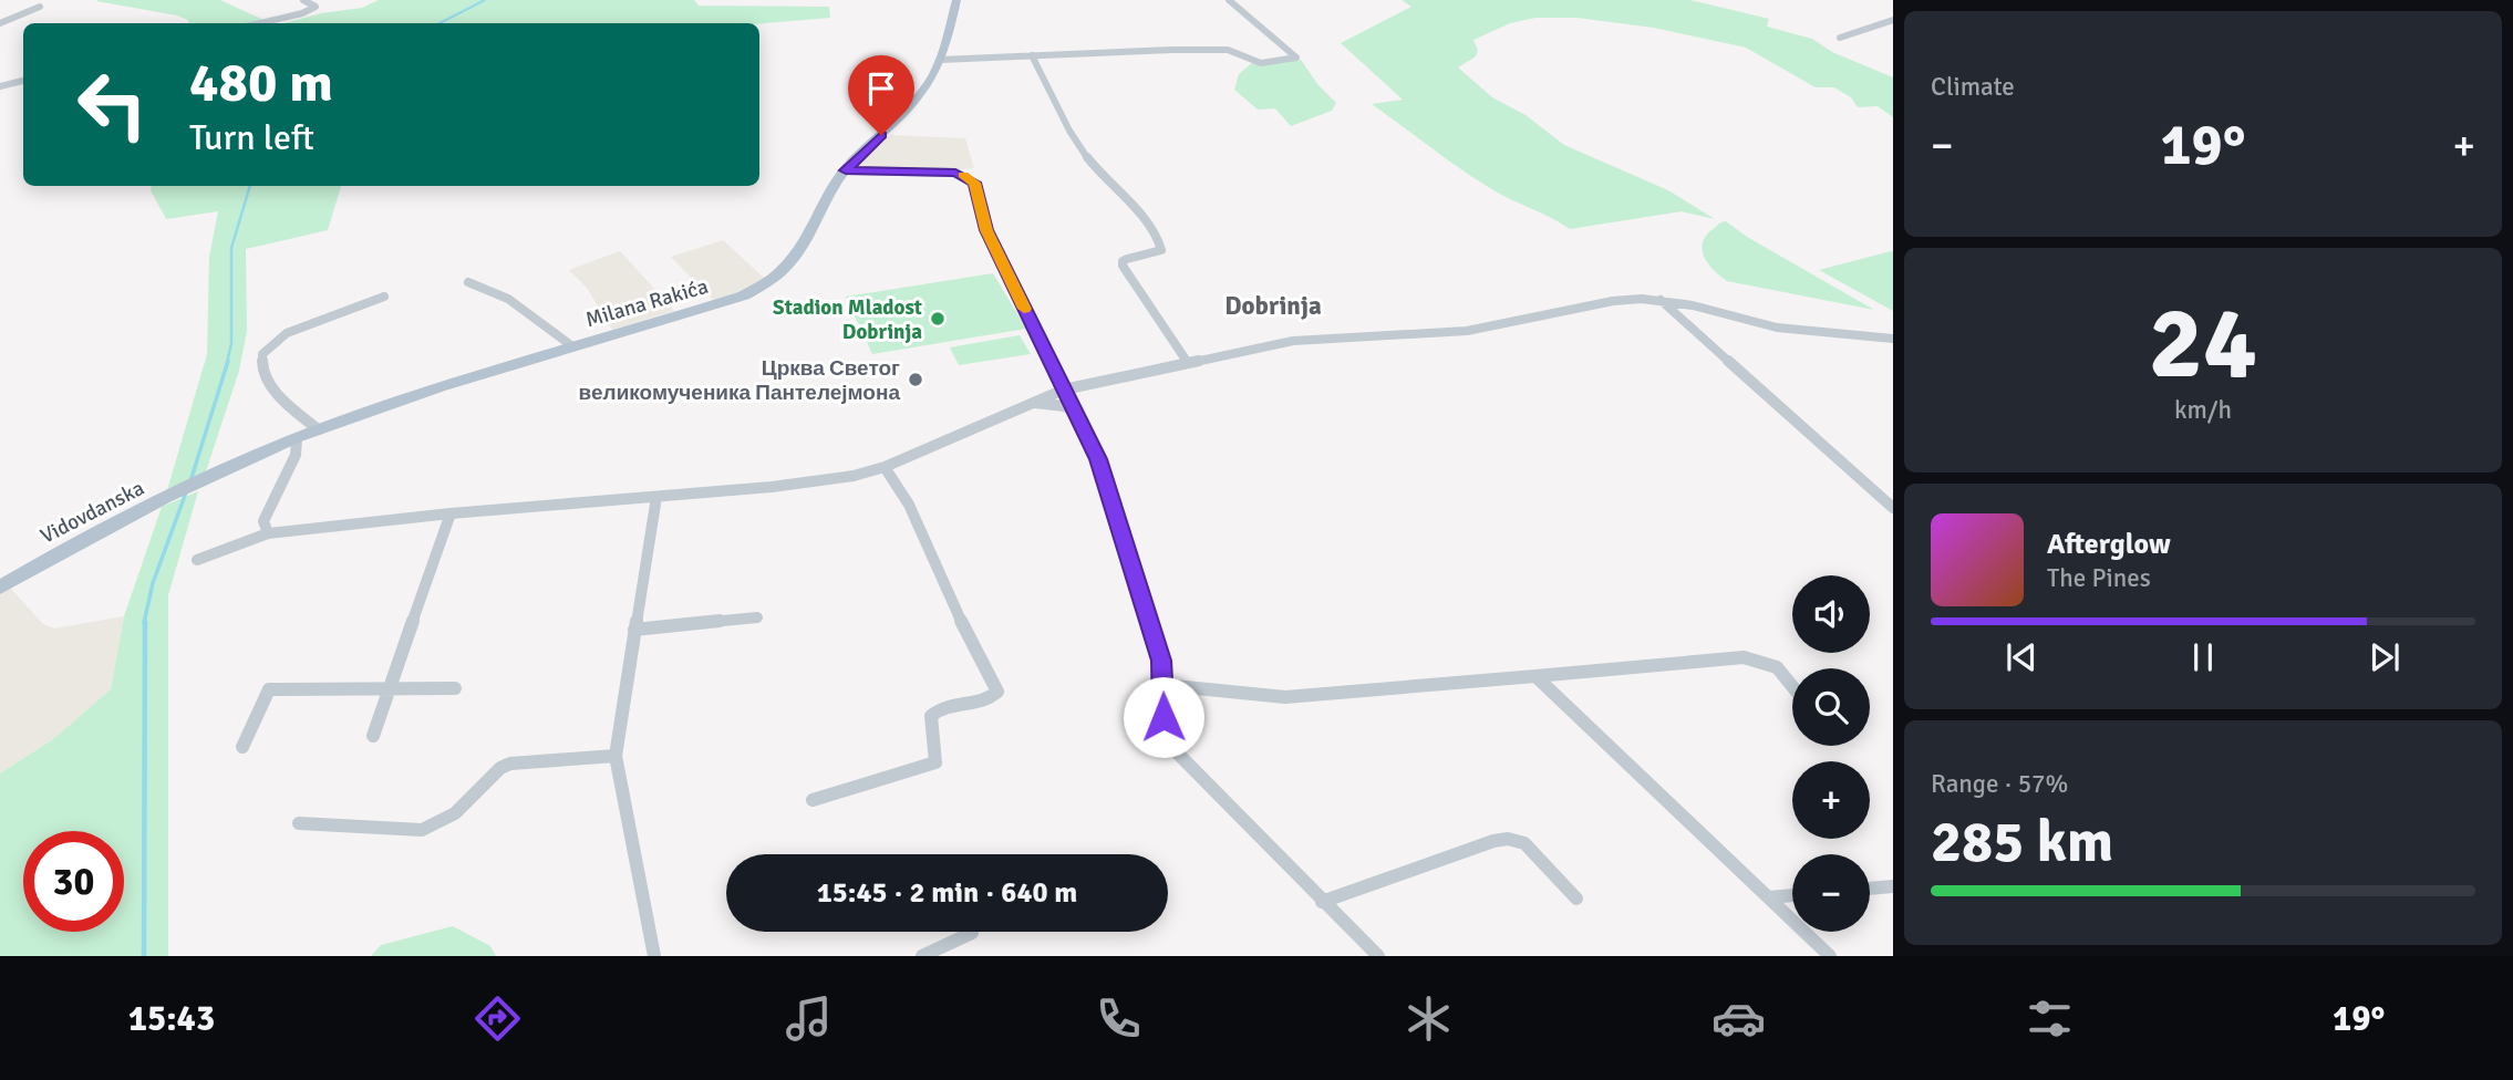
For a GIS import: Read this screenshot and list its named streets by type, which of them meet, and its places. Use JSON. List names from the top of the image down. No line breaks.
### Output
{"streets":{"main road":["Milana Rakića","Vidovdanska"]},"crossings":[["Milana Rakića","Vidovdanska"]],"districts":["Dobrinja"],"places":["Stadion Mladost Dobrinja","Црква Светог великомученика Пантелејмона"],"page":{"tile":["Climate",["24","km/h"],["Range · 57%","285 km"]],"turn":["480 m","Turn left"],"heat":["−","19°","+"],"song":["Afterglow","The Pines"],"map_buttons":["+","−"],"limit":"30","trip":"15:45 · 2 min · 640 m","tabs":["15:43","19°"]}}
